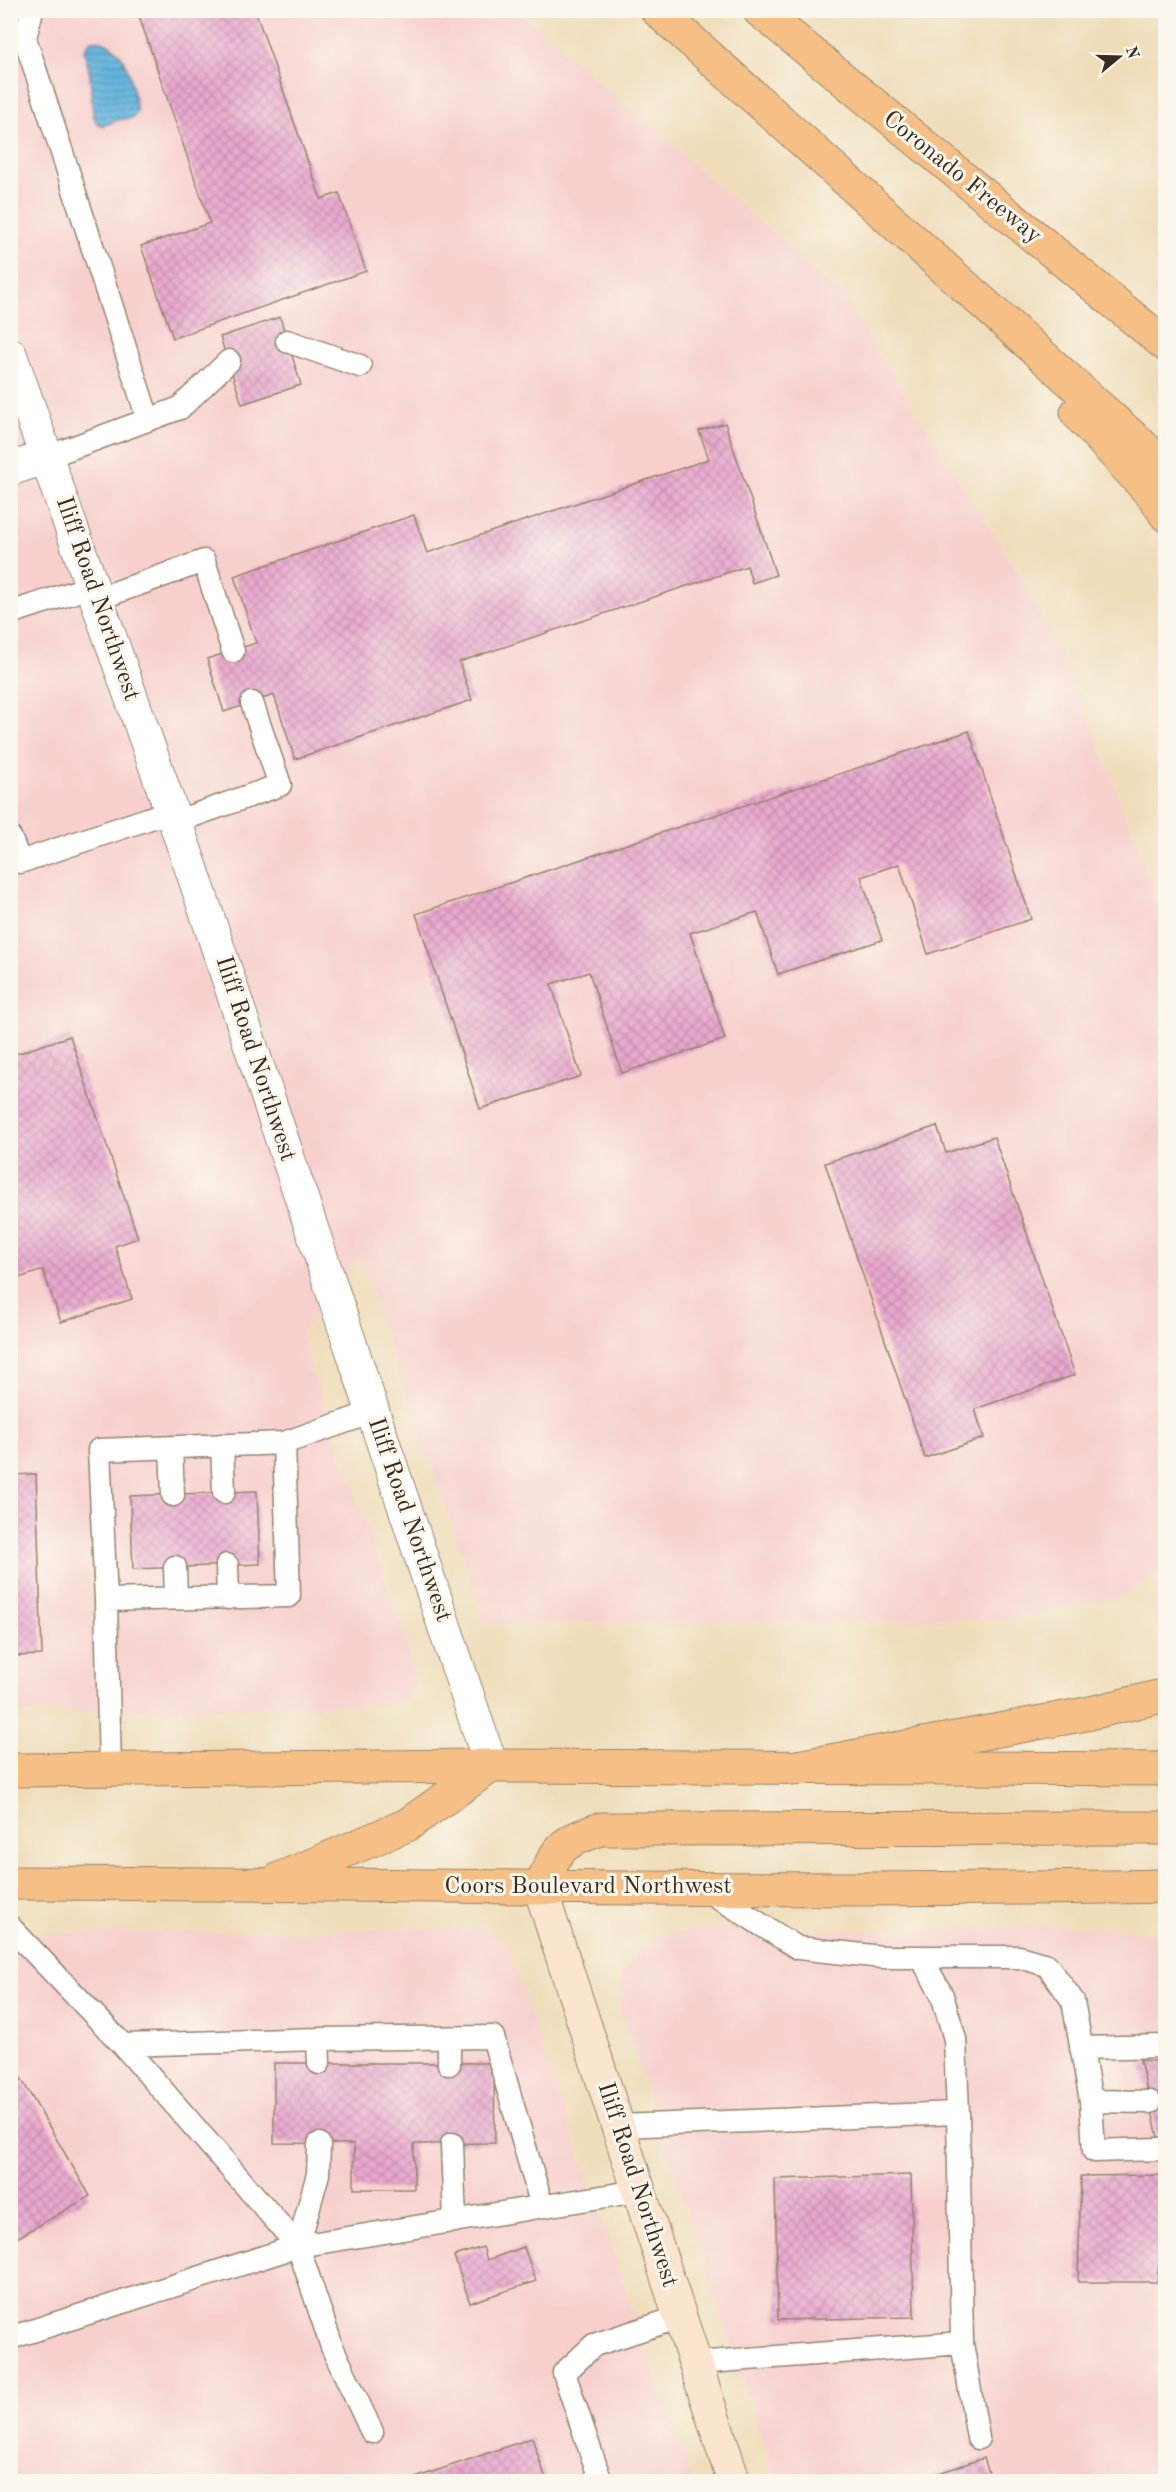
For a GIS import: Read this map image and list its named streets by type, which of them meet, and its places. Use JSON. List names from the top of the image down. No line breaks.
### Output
{"streets":{"main road":["Coronado Freeway","Iliff Road Northwest","Coors Boulevard Northwest"]},"crossings":[["Iliff Road Northwest","Coors Boulevard Northwest"]],"north":"right"}
